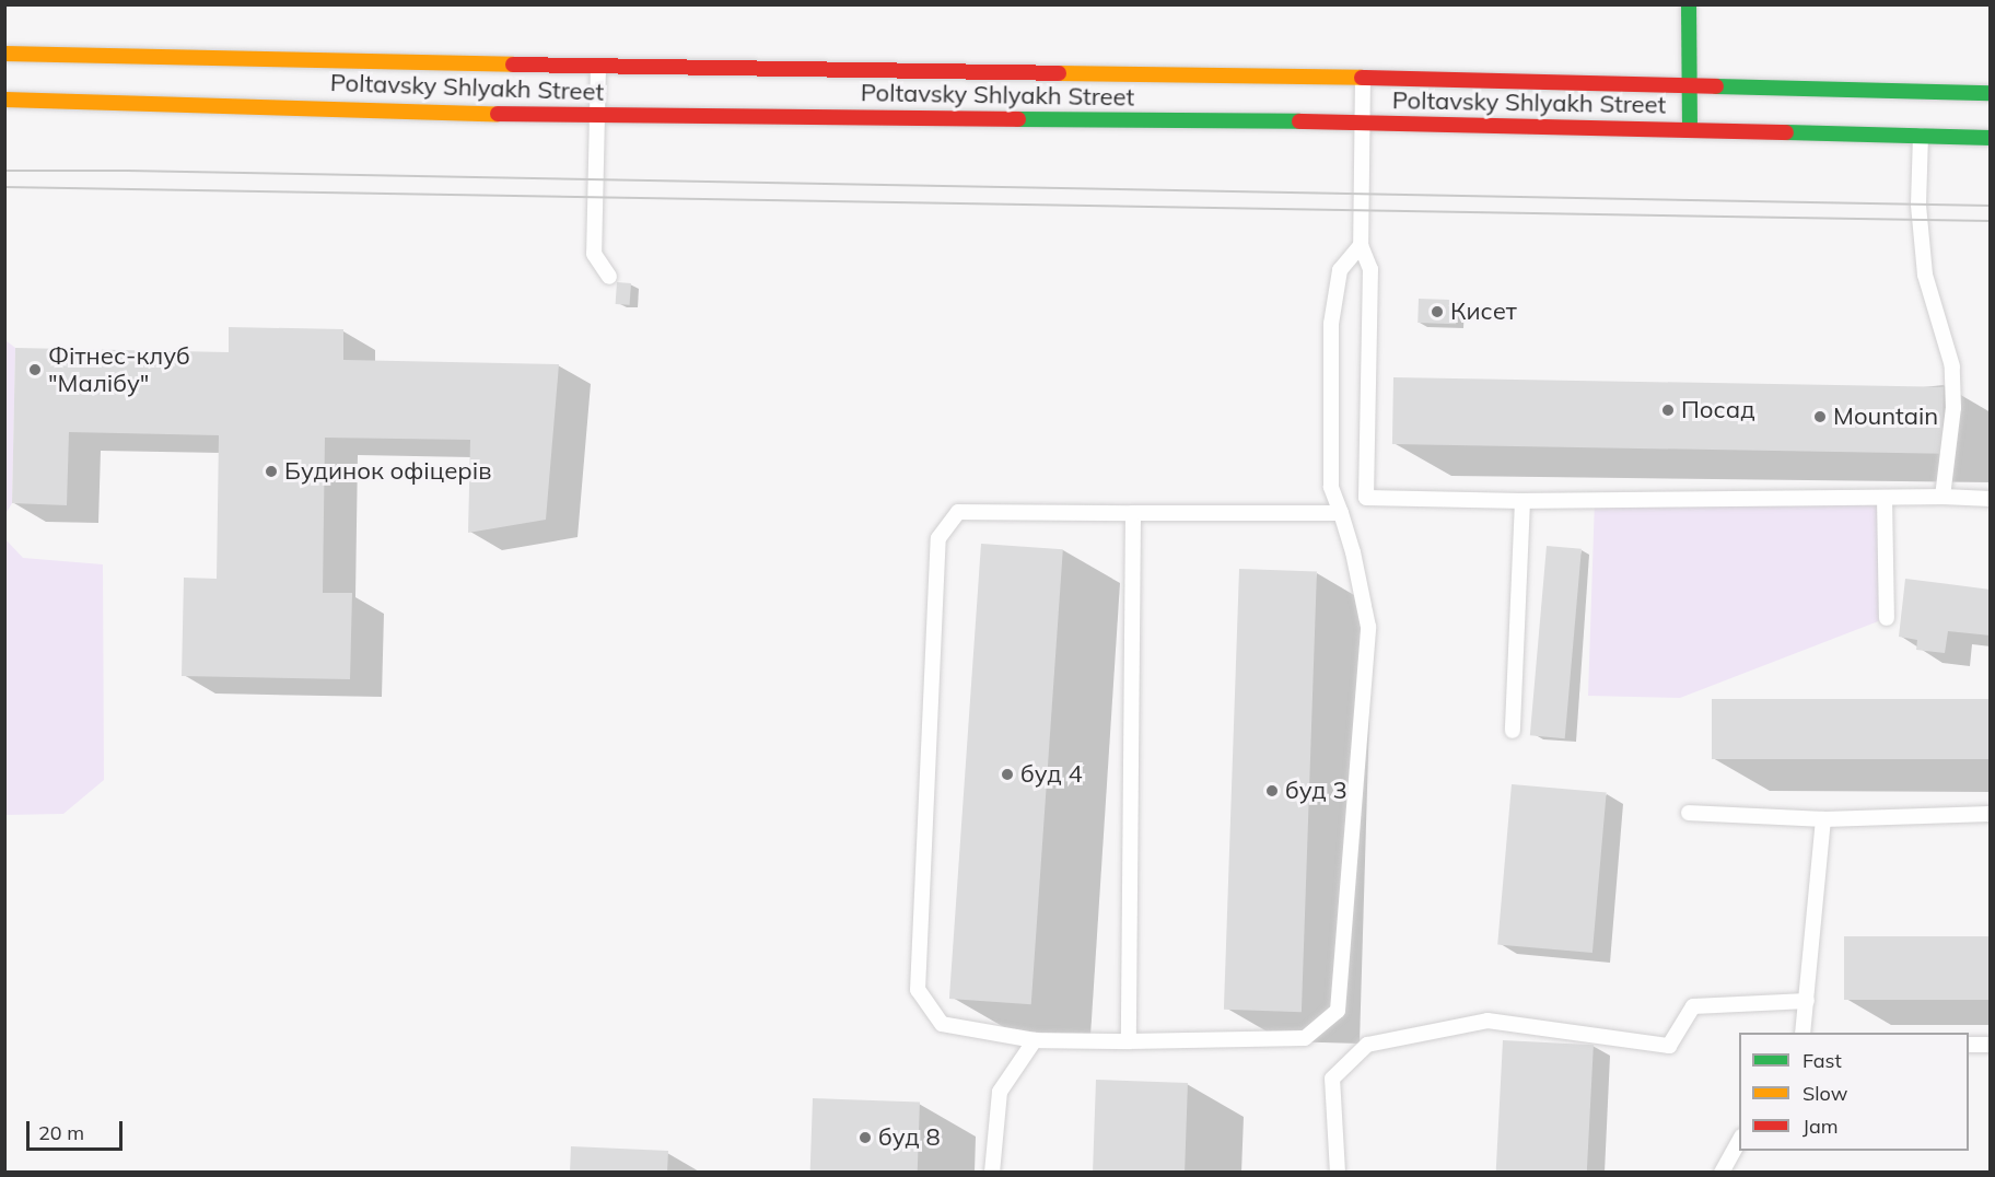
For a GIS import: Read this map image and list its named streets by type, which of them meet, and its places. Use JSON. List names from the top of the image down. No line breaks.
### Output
{"streets":{"main road":["Poltavsky Shlyakh Street"]},"places":["Кисет","Фітнес-клуб \"Малібу\"","Посад","Mountain","Будинок офіцерів","буд 4","буд 3","буд 8"],"legend":["Fast","Slow","Jam"],"scale_bar":"20 m"}
